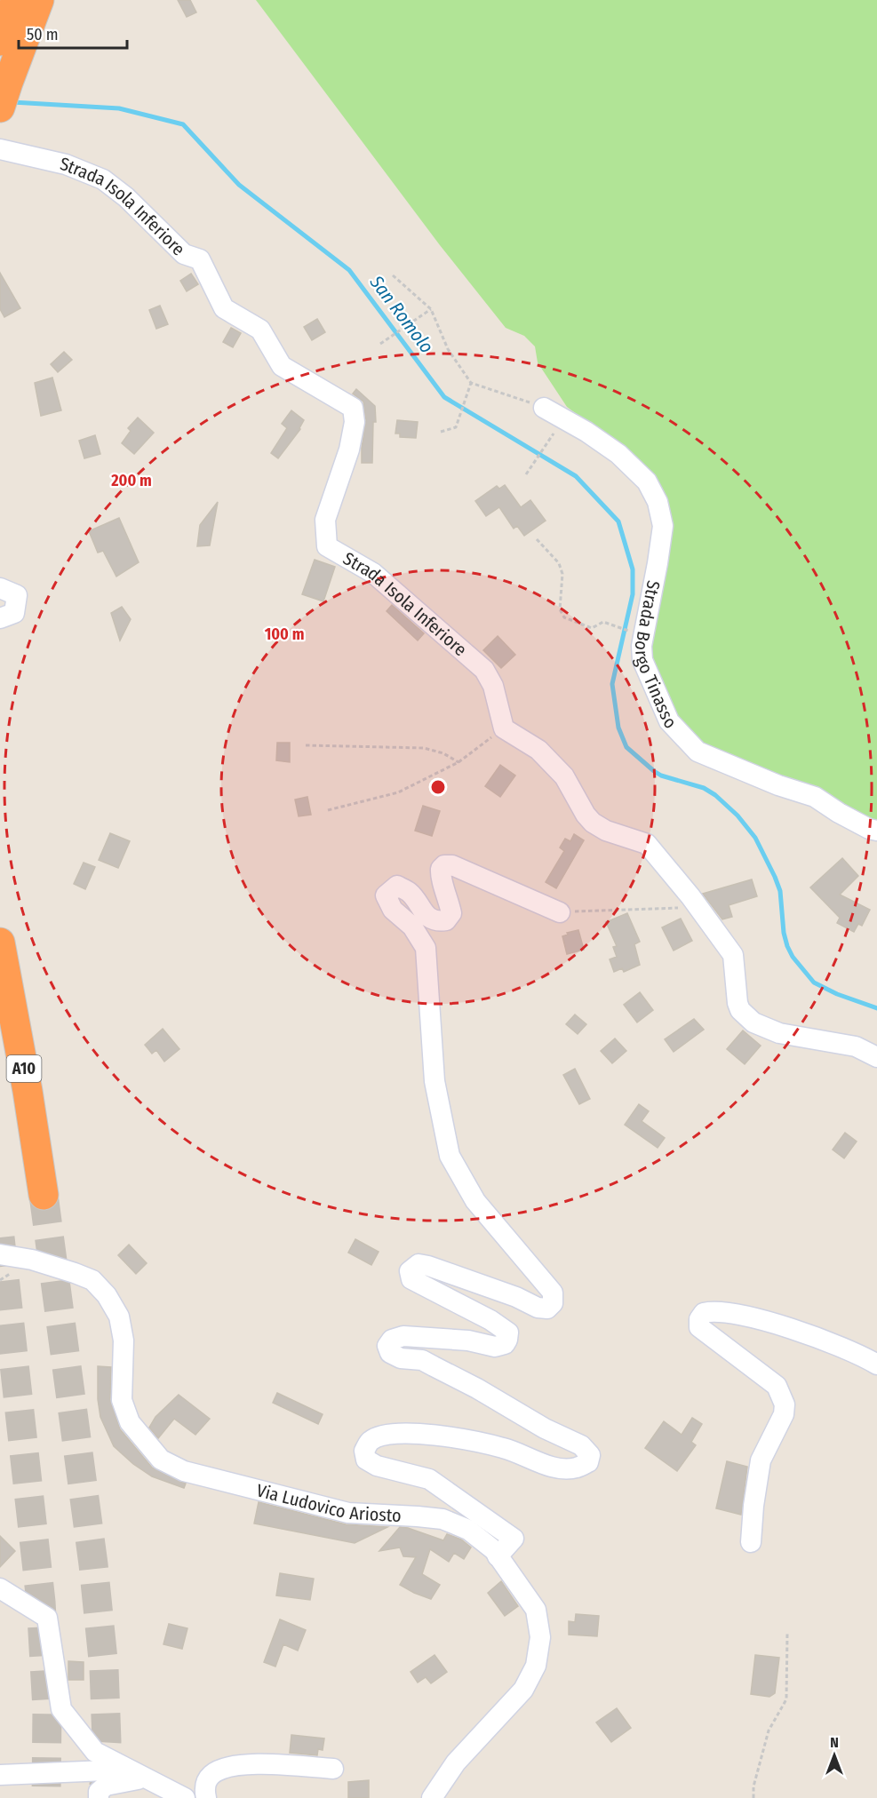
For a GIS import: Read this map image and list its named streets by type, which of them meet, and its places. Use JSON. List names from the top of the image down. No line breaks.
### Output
{"streets":{"highway":["A10"],"street":["Strada Isola Inferiore","Strada Borgo Tinasso","Via Ludovico Ariosto"]},"water":["San Romolo"],"scale_bar":"50 m","north":"top","rings":["200 m","100 m"]}
